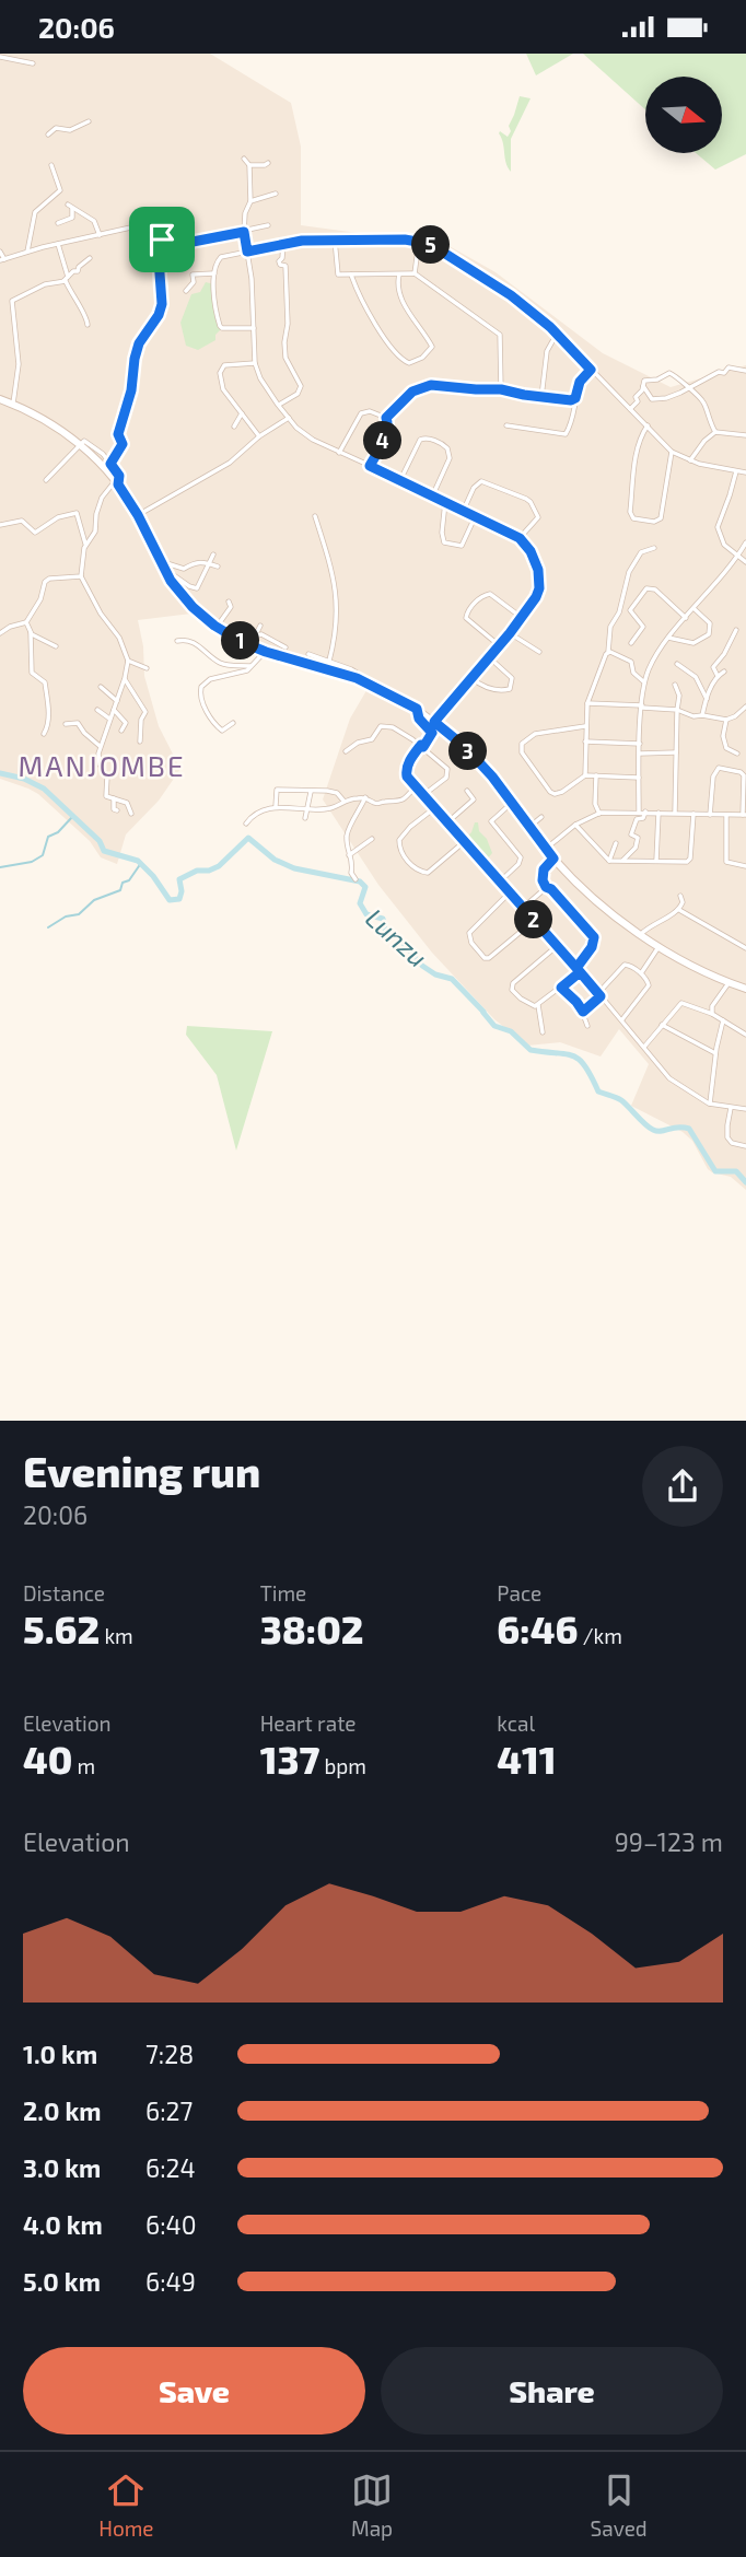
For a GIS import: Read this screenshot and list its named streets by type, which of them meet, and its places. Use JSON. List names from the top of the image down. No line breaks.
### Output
{"districts":["MANJOMBE"],"water":["Lunzu"],"north":"right","page":{"status":"20:06","pins":["5","4","1","3","2"],"heading":["Evening run","20:06"],"stats":[["Distance","5.62 km"],["Time","38:02"],["Pace","6:46 /km"],["Elevation","40 m"],["Heart rate","137 bpm"],["kcal","411"]],"chart":["Elevation","99–123 m"],"list":[{"name":"1.0 km","note":"7:28"},{"name":"2.0 km","note":"6:27"},{"name":"3.0 km","note":"6:24"},{"name":"4.0 km","note":"6:40"},{"name":"5.0 km","note":"6:49"}],"buttons":["Save","Share"],"tabs":["Home","Map","Saved"]}}
